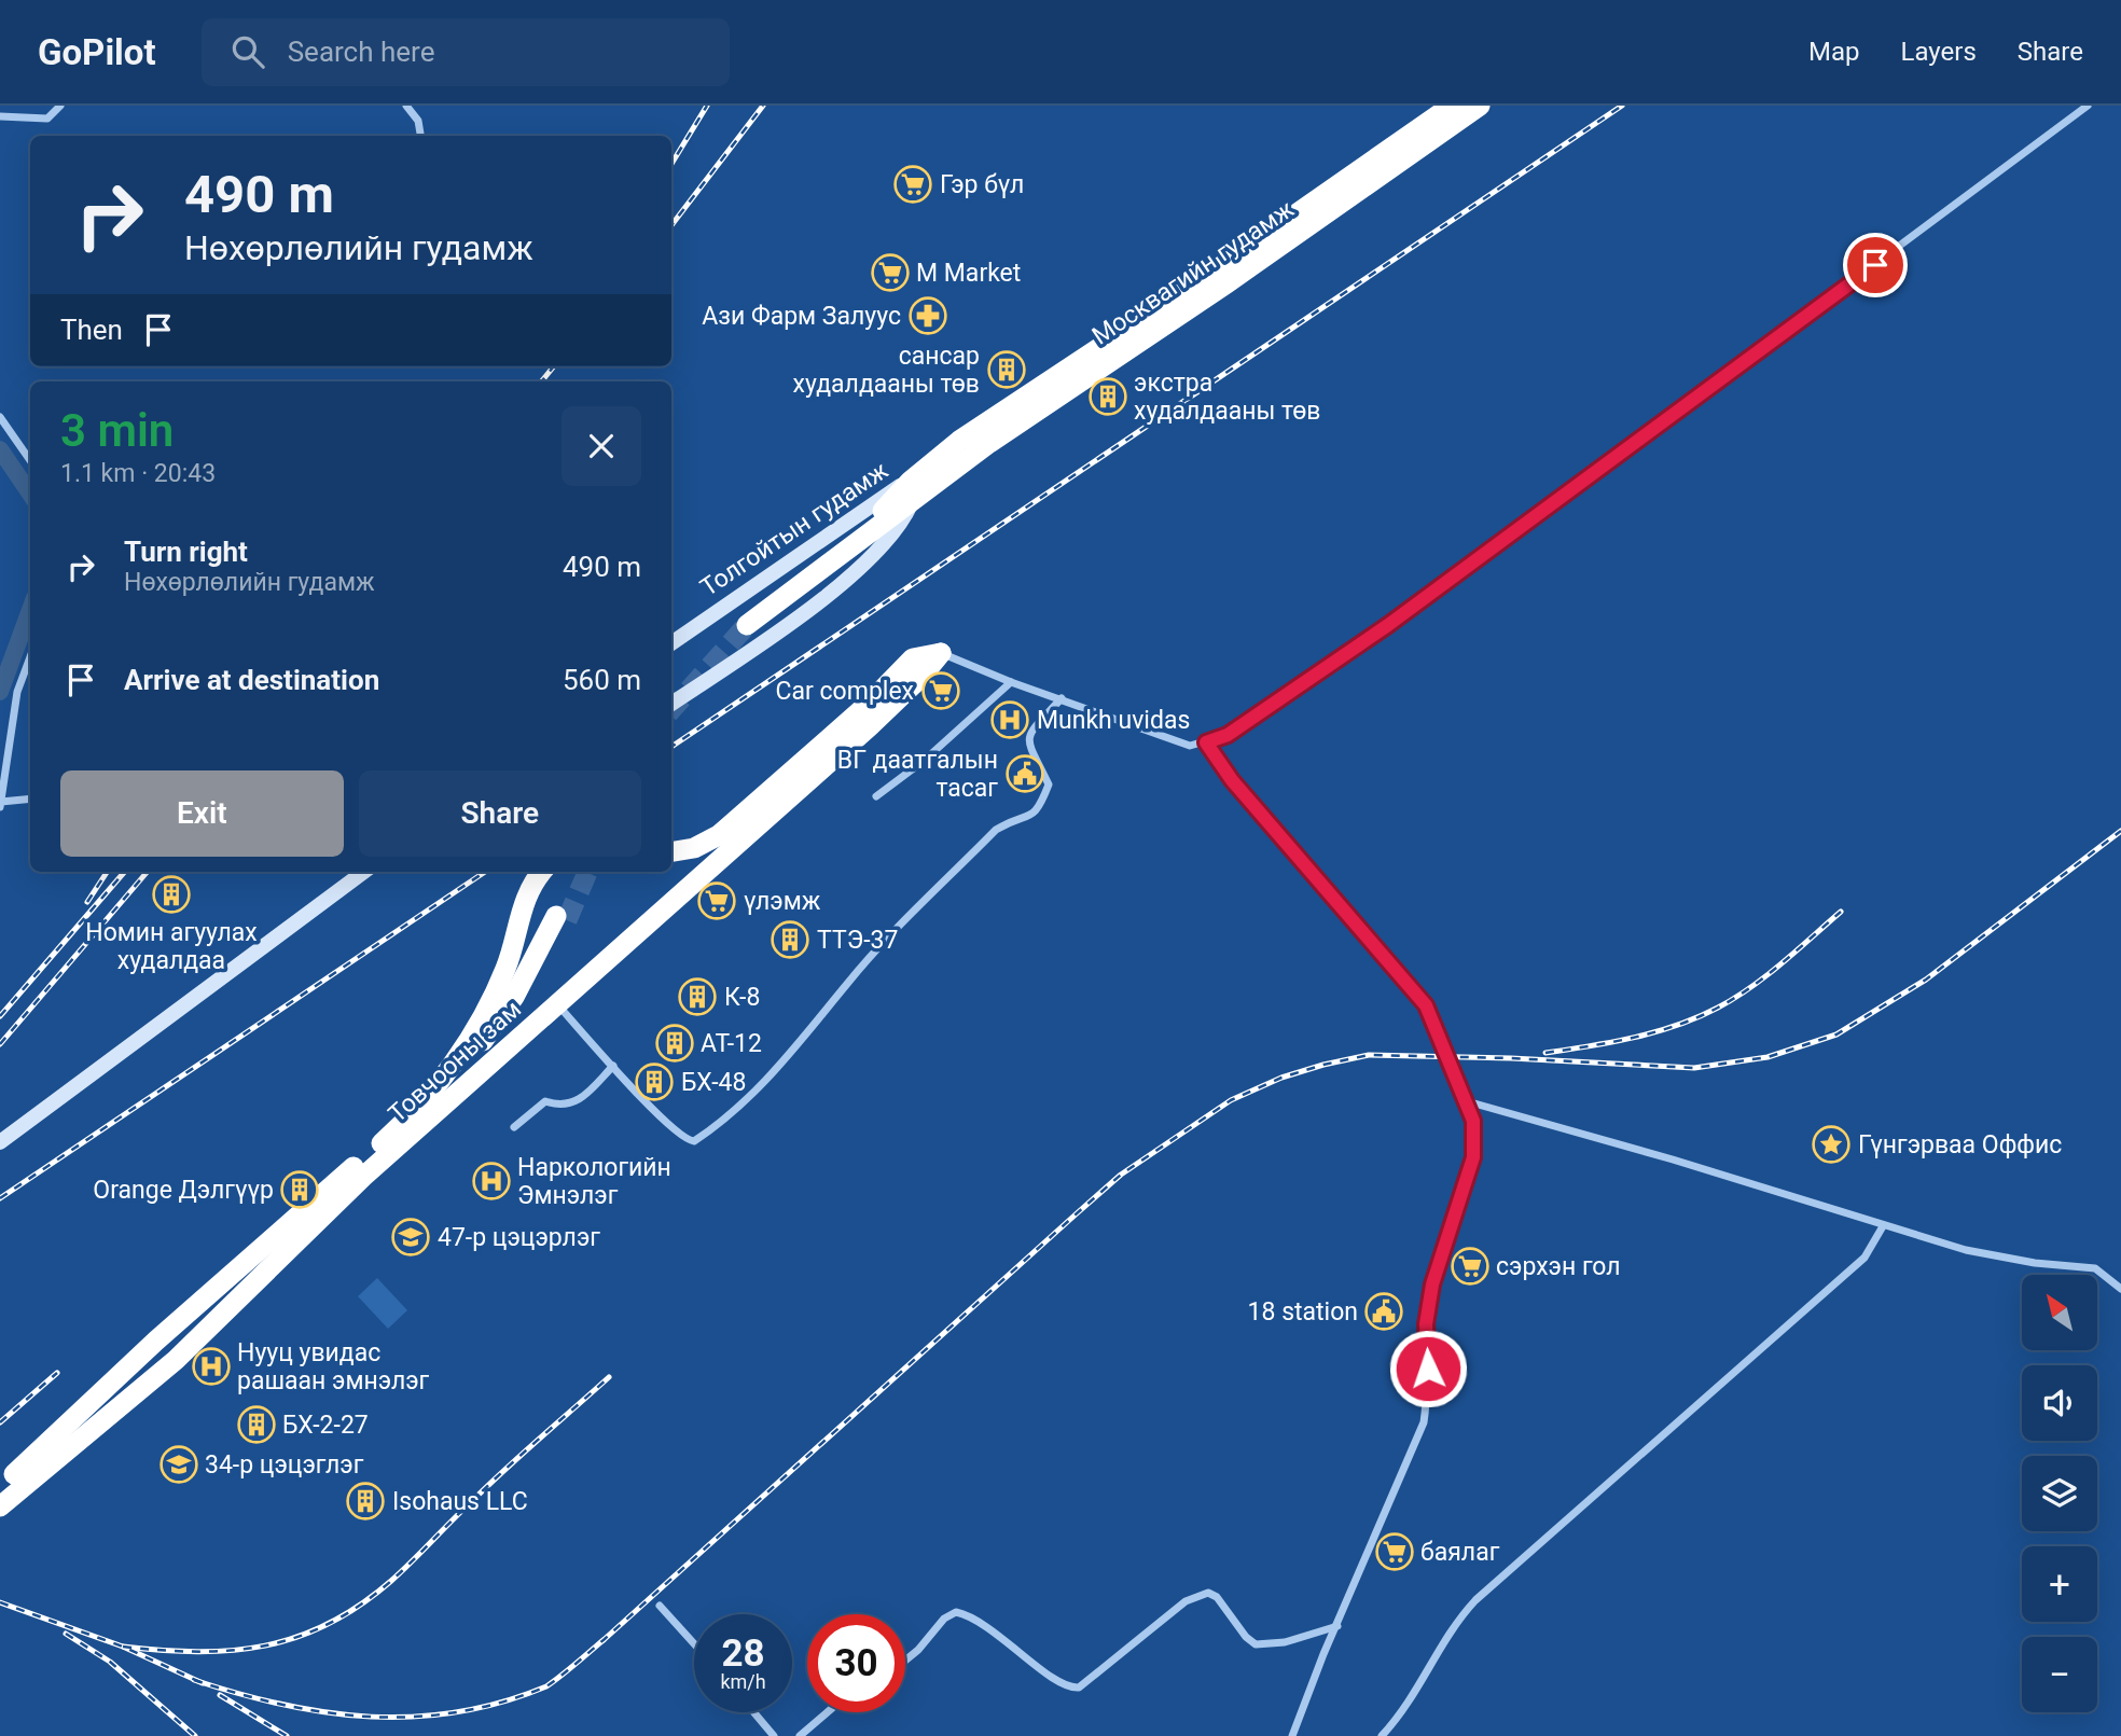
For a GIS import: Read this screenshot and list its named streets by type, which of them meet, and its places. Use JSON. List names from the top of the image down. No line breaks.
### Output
{"streets":{"highway":["Москвагийн гудамж","Товчооны зам"],"main road":["Толгойтын гудамж"]},"crossings":[["Москвагийн гудамж","Толгойтын гудамж"]],"places":{"supermarket":["Гэр бүл","М Market","Car complex","үлэмж","сэрхэн гол","баялаг"],"pharmacy":["Ази Фарм Залуус"],"building":["сансар худалдааны төв","экстра худалдааны төв","Номин агуулах худалдаа","ТТЭ-37","К-8","АТ-12","БХ-48","Orange Дэлгүүр","БХ-2-27","Isohaus LLC"],"hospital":["Munkh uvidas","Наркологийн Эмнэлэг","Нууц увидас рашаан эмнэлэг"],"public building":["ВГ даатгалын тасаг","18 station"],"place":["Гүнгэрваа Оффис"],"school or university":["47-р цэцэрлэг","34-р цэцэглэг"]},"north":"top left","page":{"header":"GoPilot","search":"Search here","nav":["Map","Layers","Share"],"turn":["490 m","Нөхөрлөлийн гудамж"],"then":"Then","heading":["3 min","1.1 km · 20:43"],"list":[{"name":"Turn right","note":"Нөхөрлөлийн гудамж","value":"490 m"},{"name":"Arrive at destination","value":"560 m"}],"buttons":["Exit","Share"],"map_buttons":["+","−"],"speed":"28 km/h","limit":"30"}}
